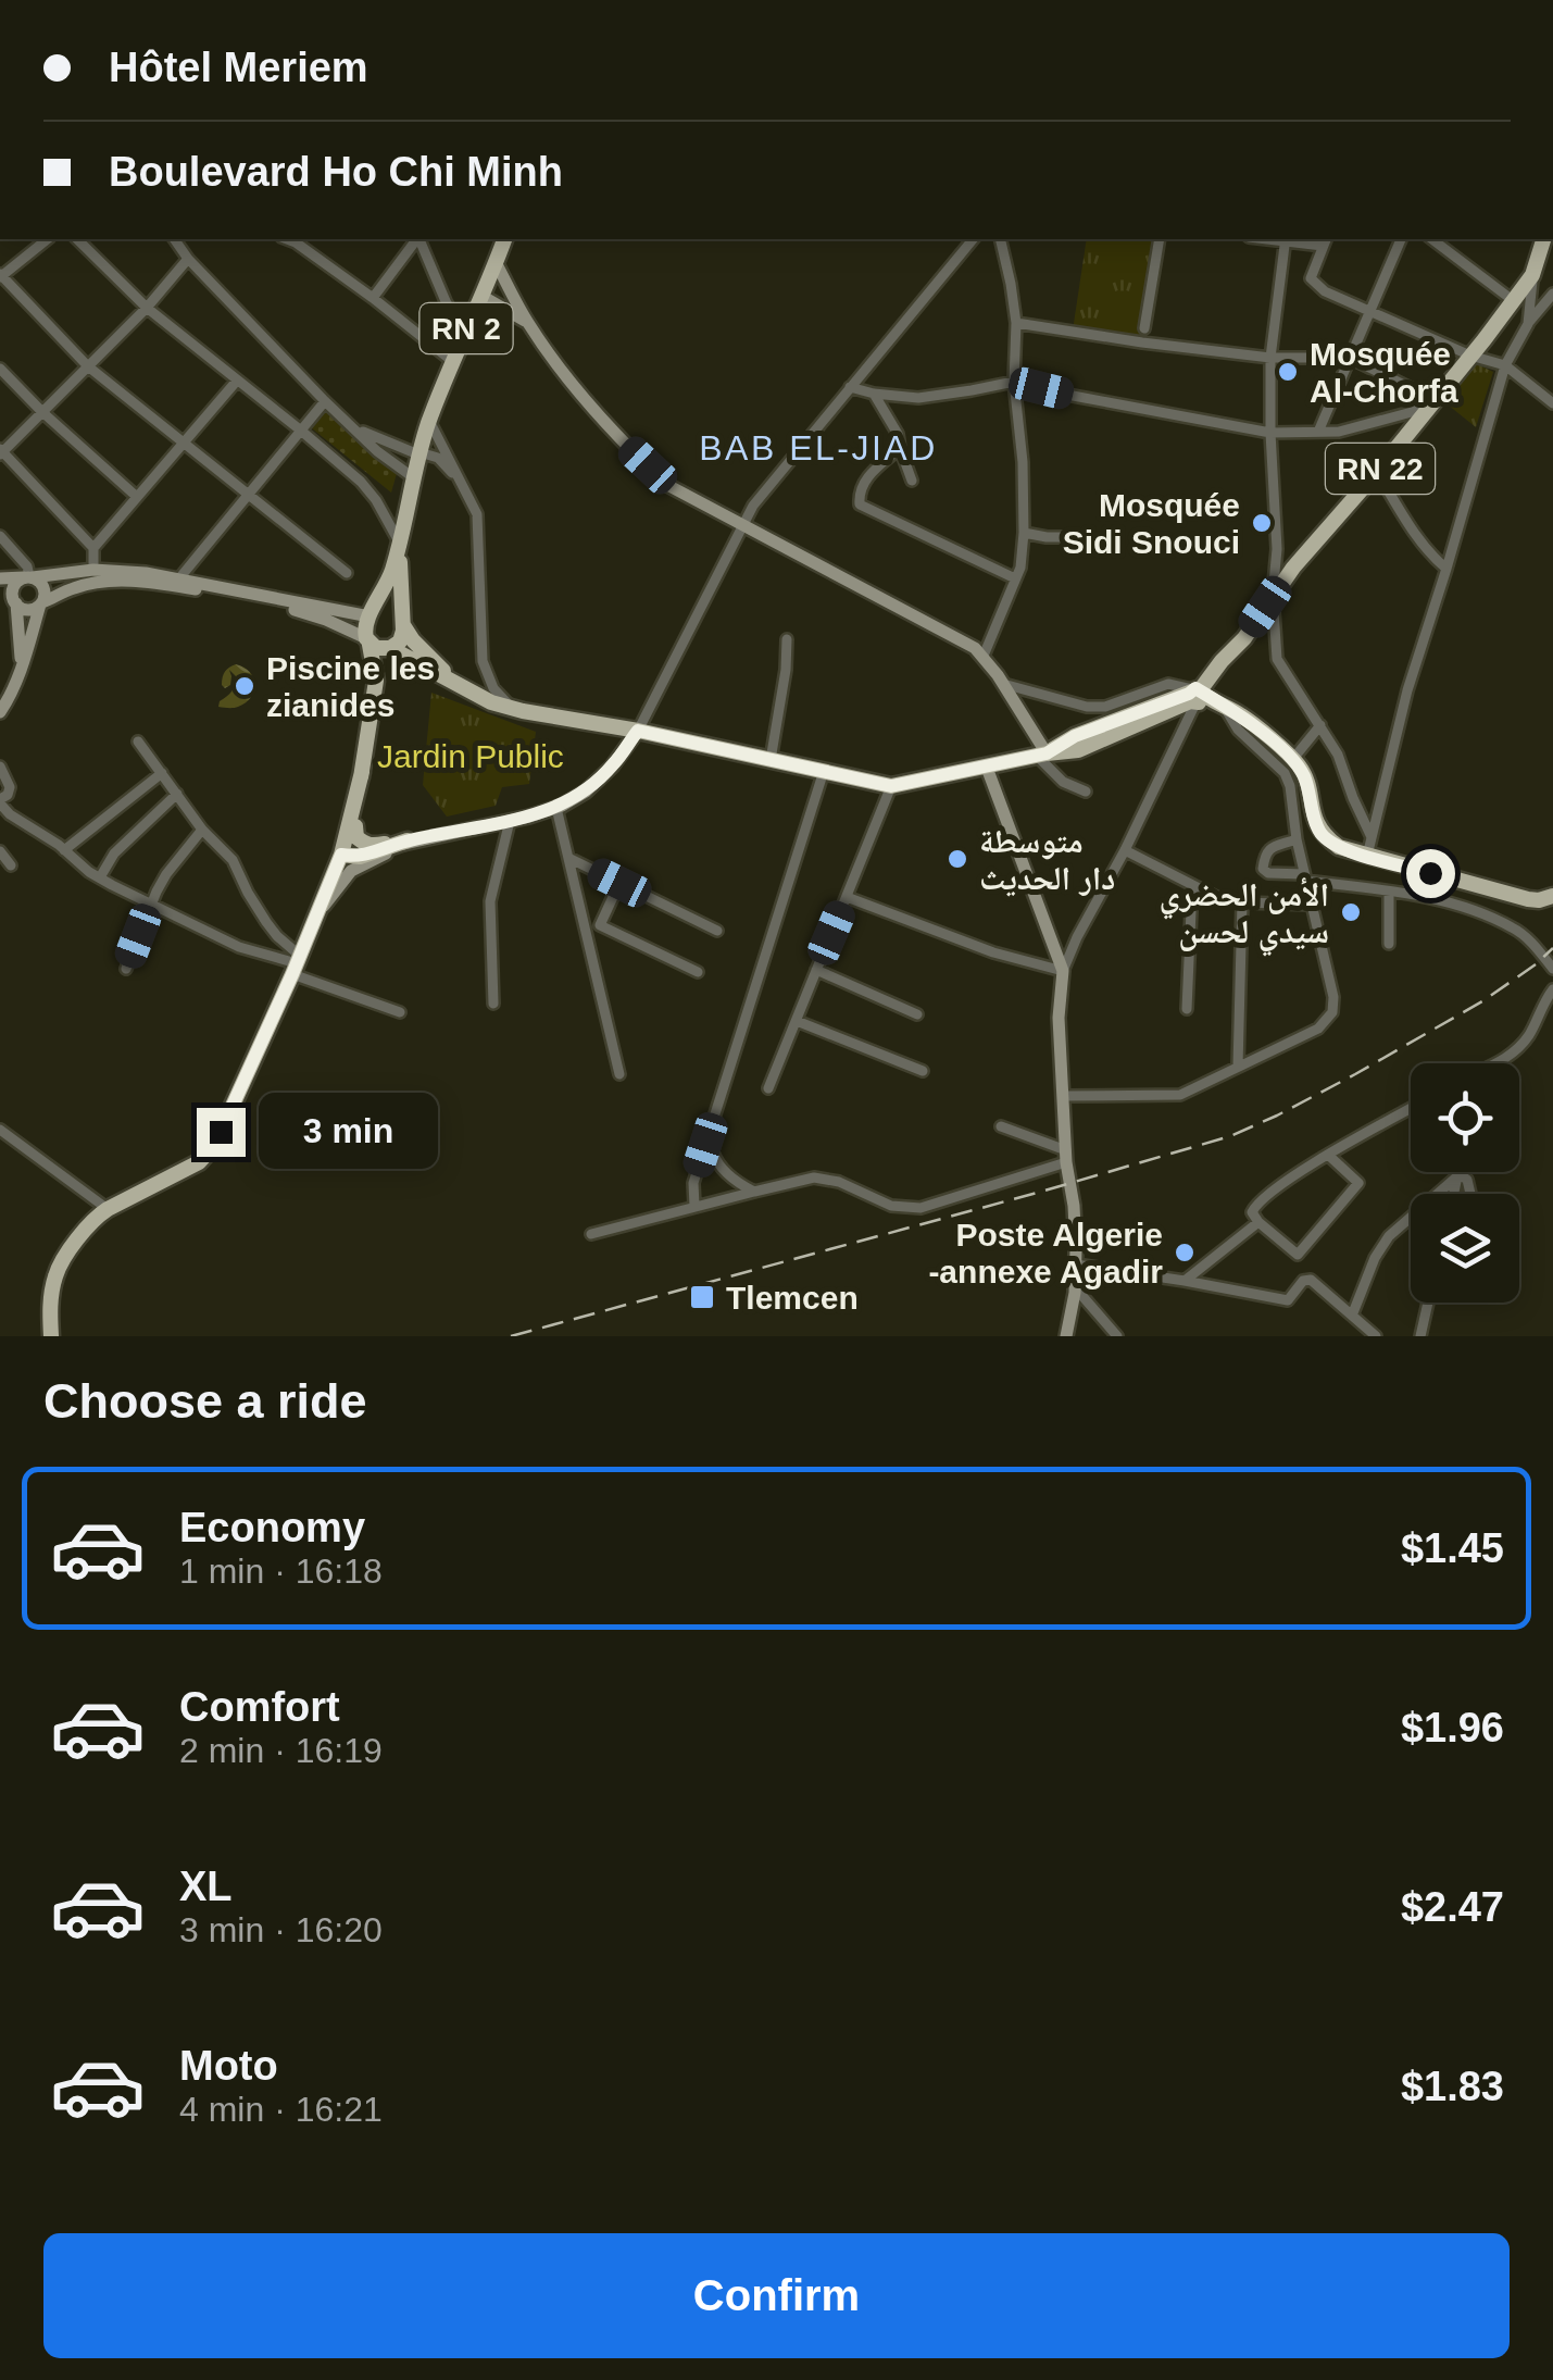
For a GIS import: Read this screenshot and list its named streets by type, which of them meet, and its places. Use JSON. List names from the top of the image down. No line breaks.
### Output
{"streets":{"main road":["RN 2","RN 22"]},"crossings":[["RN 2","RN 22"]],"districts":["BAB EL-JIAD"],"parks":["Jardin Public"],"places":{"other":["Mosquée Al-Chorfa","Mosquée Sidi Snouci","Piscine les zianides","متوسطة دار الحديث","الأمن الحضري سيدي لحسن","Poste Algerie -annexe Agadir"],"transit":["Tlemcen"]},"page":{"banner":["Hôtel Meriem","Boulevard Ho Chi Minh"],"bubble":"3 min","heading":"Choose a ride","list":[{"name":"Economy","note":"1 min · 16:18","value":"$1.45"},{"name":"Comfort","note":"2 min · 16:19","value":"$1.96"},{"name":"XL","note":"3 min · 16:20","value":"$2.47"},{"name":"Moto","note":"4 min · 16:21","value":"$1.83"}],"buttons":"Confirm"}}
